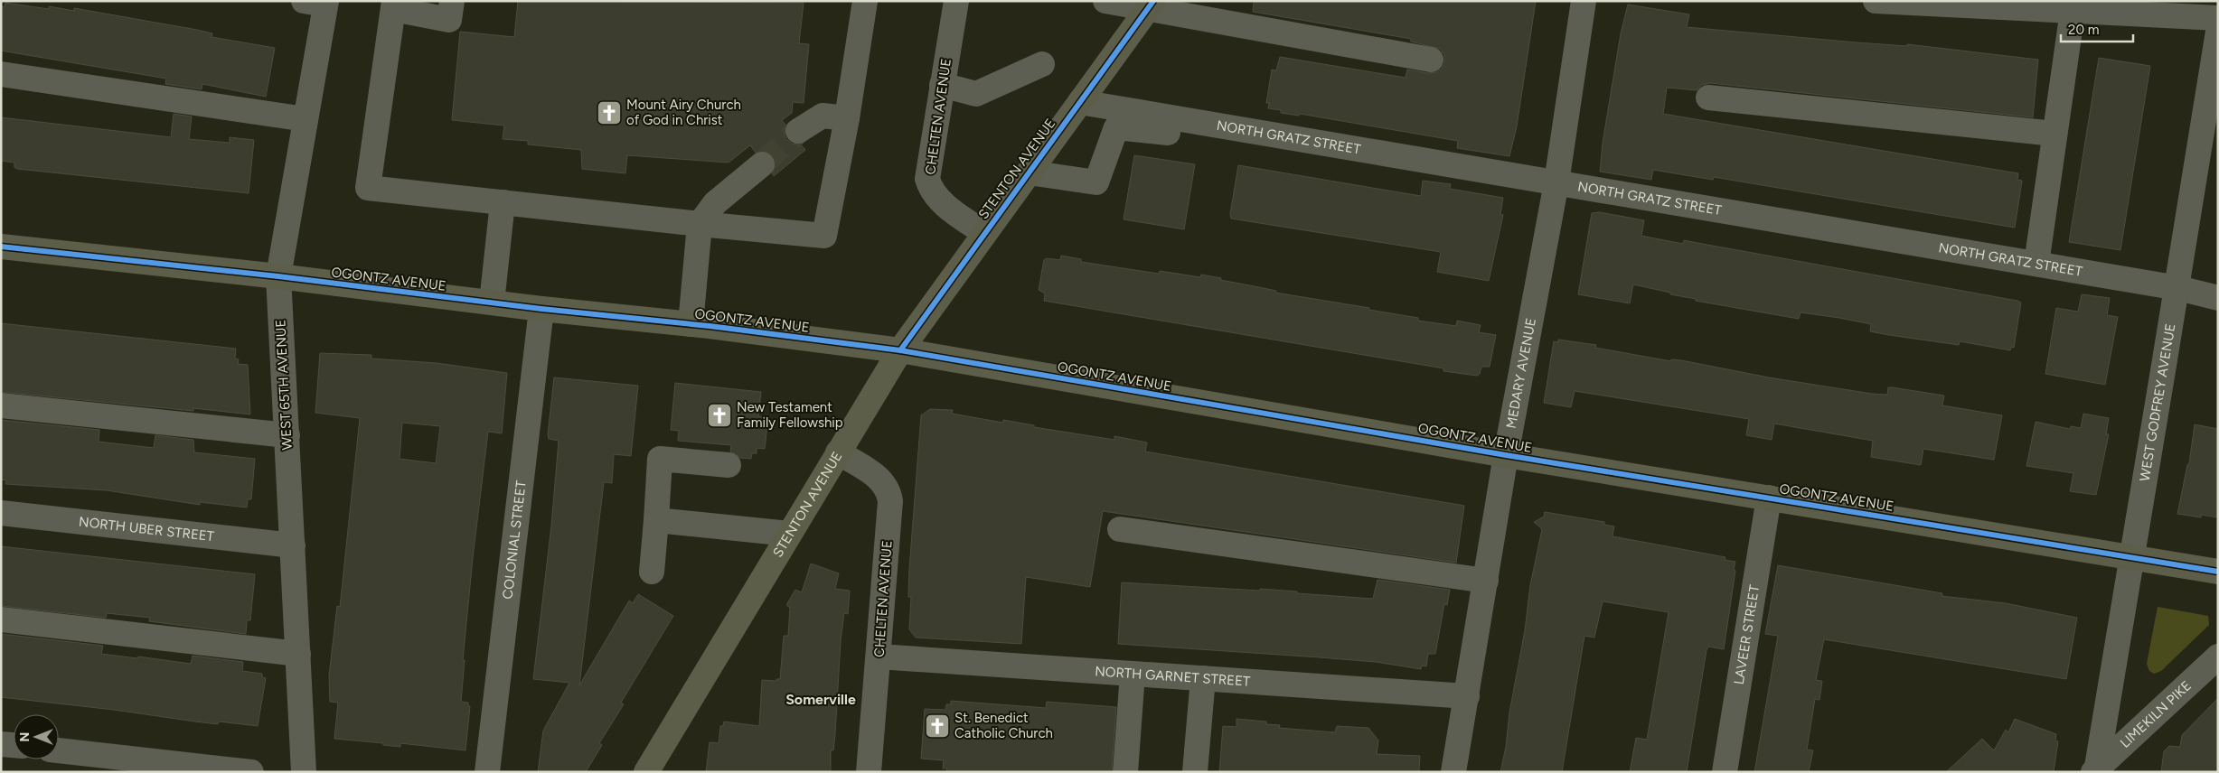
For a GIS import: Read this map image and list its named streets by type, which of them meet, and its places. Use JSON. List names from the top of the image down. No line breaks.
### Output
{"streets":{"main road":["STENTON AVENUE","OGONTZ AVENUE"],"street":["CHELTEN AVENUE","NORTH GRATZ STREET","MEDARY AVENUE","WEST 65TH AVENUE","WEST GODFREY AVENUE","NORTH UBER STREET","COLONIAL STREET","LAVEER STREET","NORTH GARNET STREET","LIMEKILN PIKE"]},"crossings":[["CHELTEN AVENUE","STENTON AVENUE"],["CHELTEN AVENUE","NORTH GARNET STREET"],["NORTH GRATZ STREET","STENTON AVENUE"],["NORTH GRATZ STREET","MEDARY AVENUE"],["NORTH GRATZ STREET","WEST GODFREY AVENUE"],["STENTON AVENUE","OGONTZ AVENUE"],["OGONTZ AVENUE","MEDARY AVENUE"],["OGONTZ AVENUE","WEST 65TH AVENUE"],["OGONTZ AVENUE","WEST GODFREY AVENUE"],["OGONTZ AVENUE","COLONIAL STREET"],["OGONTZ AVENUE","LAVEER STREET"],["MEDARY AVENUE","NORTH GARNET STREET"],["WEST 65TH AVENUE","NORTH UBER STREET"],["WEST GODFREY AVENUE","LIMEKILN PIKE"]],"districts":["Somerville"],"places":{"church":["Mount Airy Church of God in Christ","New Testament Family Fellowship","St. Benedict Catholic Church"]},"scale_bar":"20 m","north":"left"}
